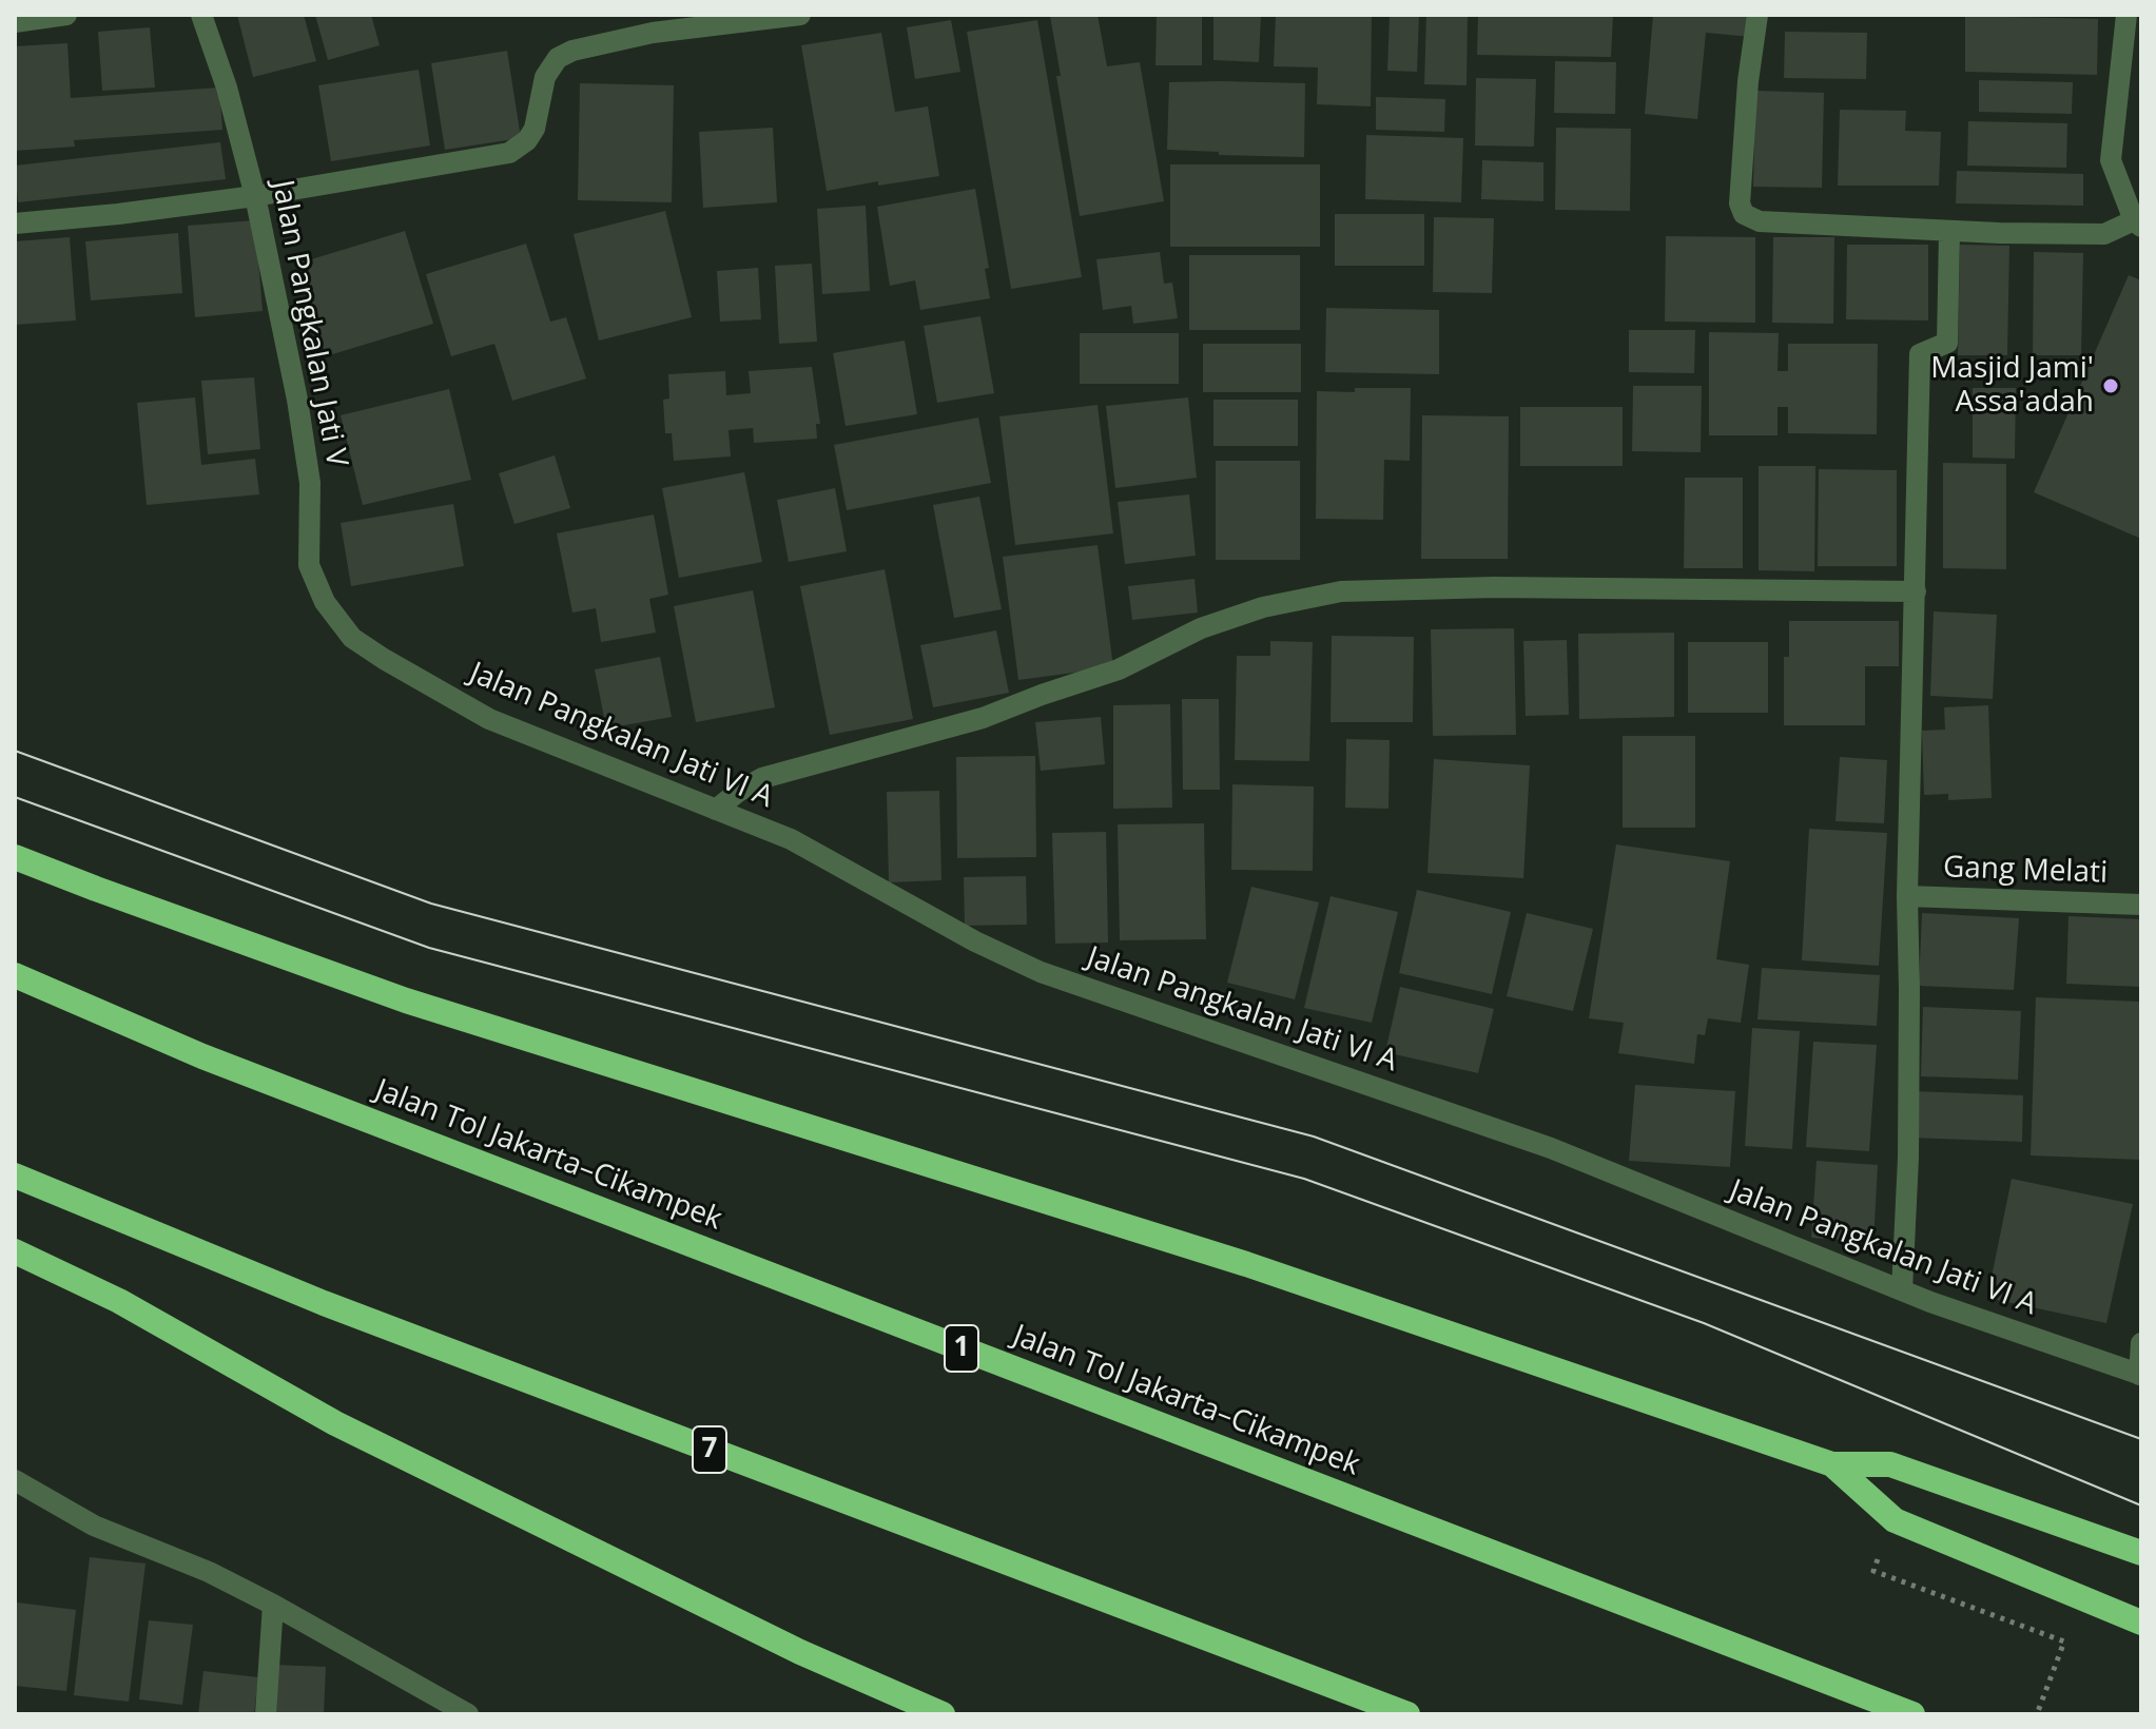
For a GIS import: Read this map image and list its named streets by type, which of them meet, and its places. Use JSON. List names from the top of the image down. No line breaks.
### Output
{"streets":{"highway":["Jalan Tol Jakarta–Cikampek","1","7"],"street":["Jalan Pangkalan Jati V","Jalan Pangkalan Jati VI A","Gang Melati"]},"crossings":[["Jalan Pangkalan Jati V","Jalan Pangkalan Jati VI A"]],"places":["Masjid Jami' Assa'adah"]}
